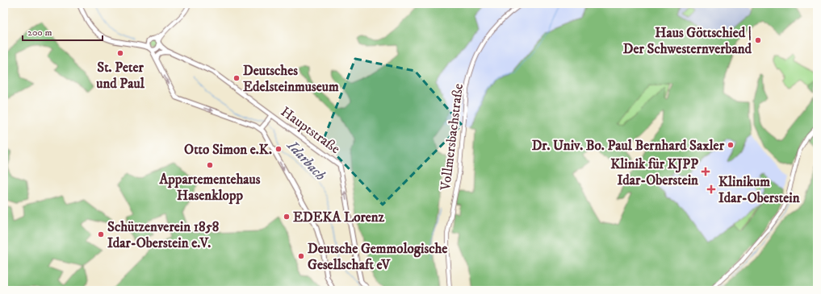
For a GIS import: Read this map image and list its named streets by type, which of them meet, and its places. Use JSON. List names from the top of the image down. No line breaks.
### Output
{"streets":{"main road":["Hauptstraße","Vollmersbachstraße"]},"water":["Idarbach"],"places":{"other":["Haus Göttschied | Der Schwesternverband","St. Peter und Paul","Deutsches Edelsteinmuseum","Dr. Univ. Bo. Paul Bernhard Saxler","Otto Simon e.K.","Appartementehaus Hasenklopp","EDEKA Lorenz","Schützenverein 1858 Idar-Oberstein e.V.","Deutsche Gemmologische Gesellschaft eV"],"health":["Klinik für KJPP Idar-Oberstein","Klinikum Idar-Oberstein"]},"scale_bar":"200 m"}
